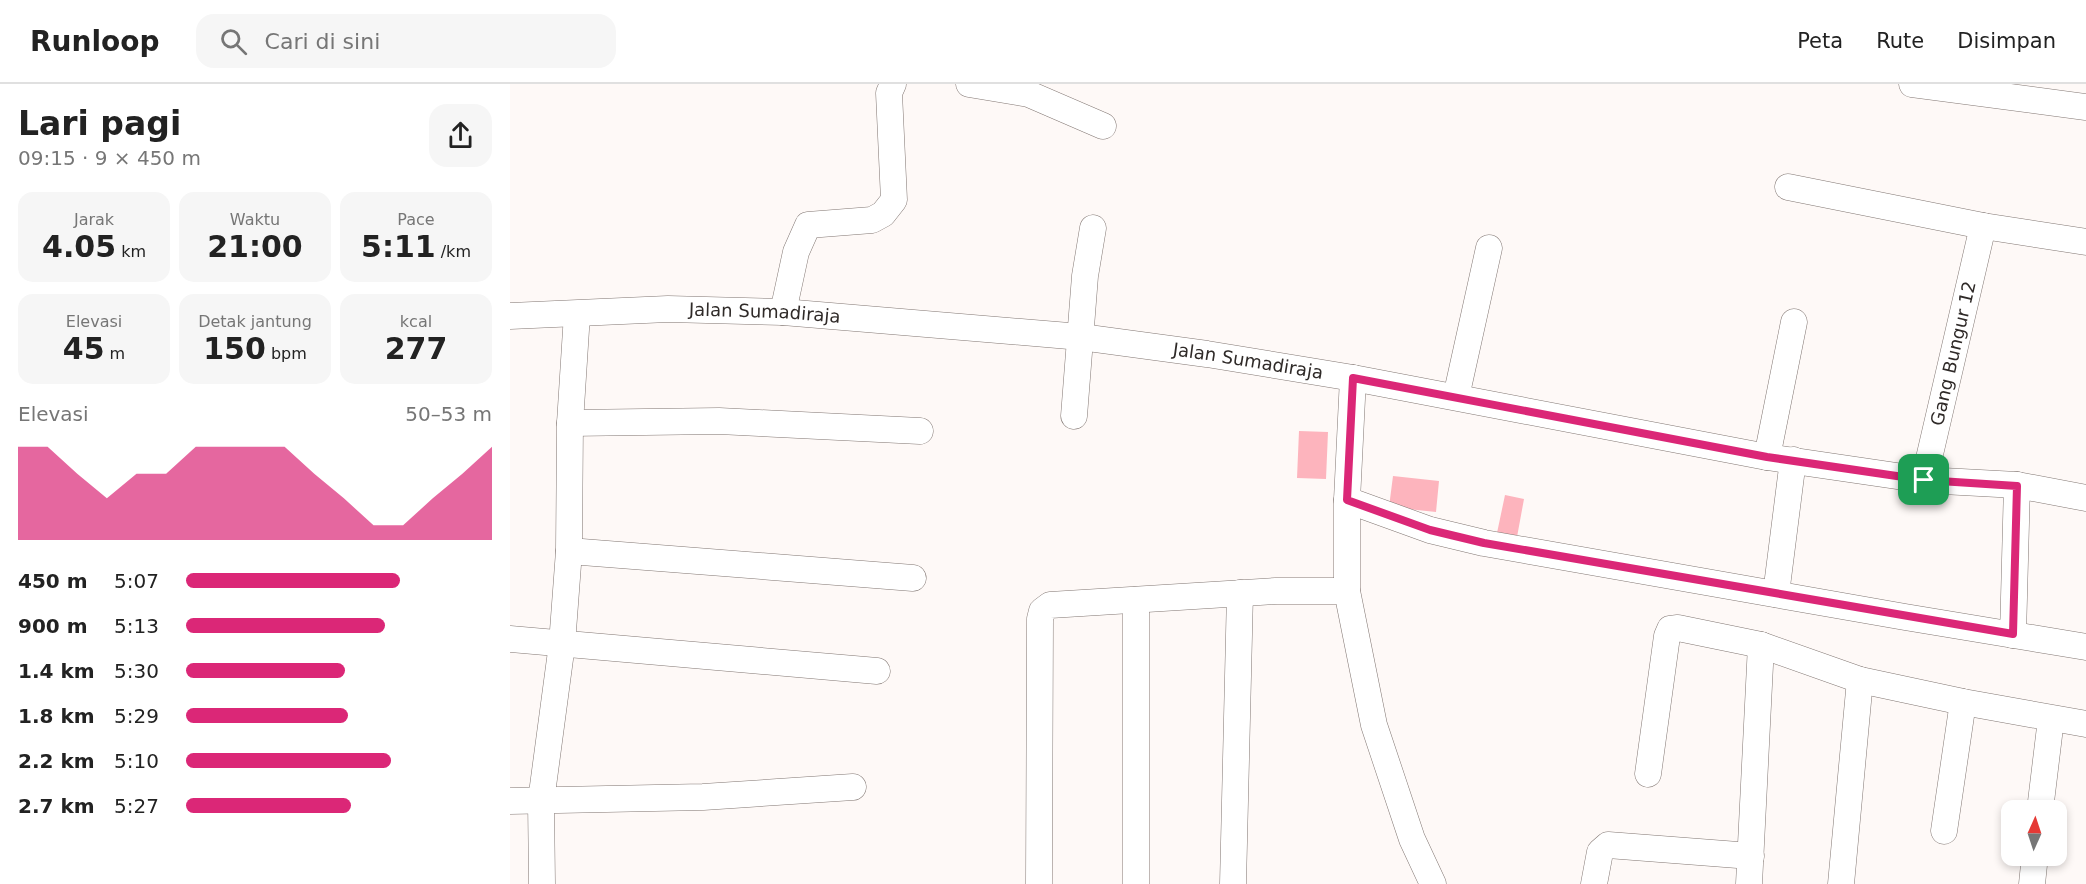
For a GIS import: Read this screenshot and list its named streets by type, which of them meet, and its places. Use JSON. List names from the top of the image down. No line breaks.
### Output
{"streets":{"street":["Jalan Sumadiraja","Gang Bungur 12"]},"crossings":[["Jalan Sumadiraja","Gang Bungur 12"]],"north":"top","page":{"header":"Runloop","search":"Cari di sini","nav":["Peta","Rute","Disimpan"],"heading":["Lari pagi","09:15 · 9 × 450 m"],"stats":[["Jarak","4.05 km"],["Waktu","21:00"],["Pace","5:11 /km"],["Elevasi","45 m"],["Detak jantung","150 bpm"],["kcal","277"]],"chart":["Elevasi","50–53 m"],"list":[{"name":"450 m","note":"5:07"},{"name":"900 m","note":"5:13"},{"name":"1.4 km","note":"5:30"},{"name":"1.8 km","note":"5:29"},{"name":"2.2 km","note":"5:10"},{"name":"2.7 km","note":"5:27"}]}}
